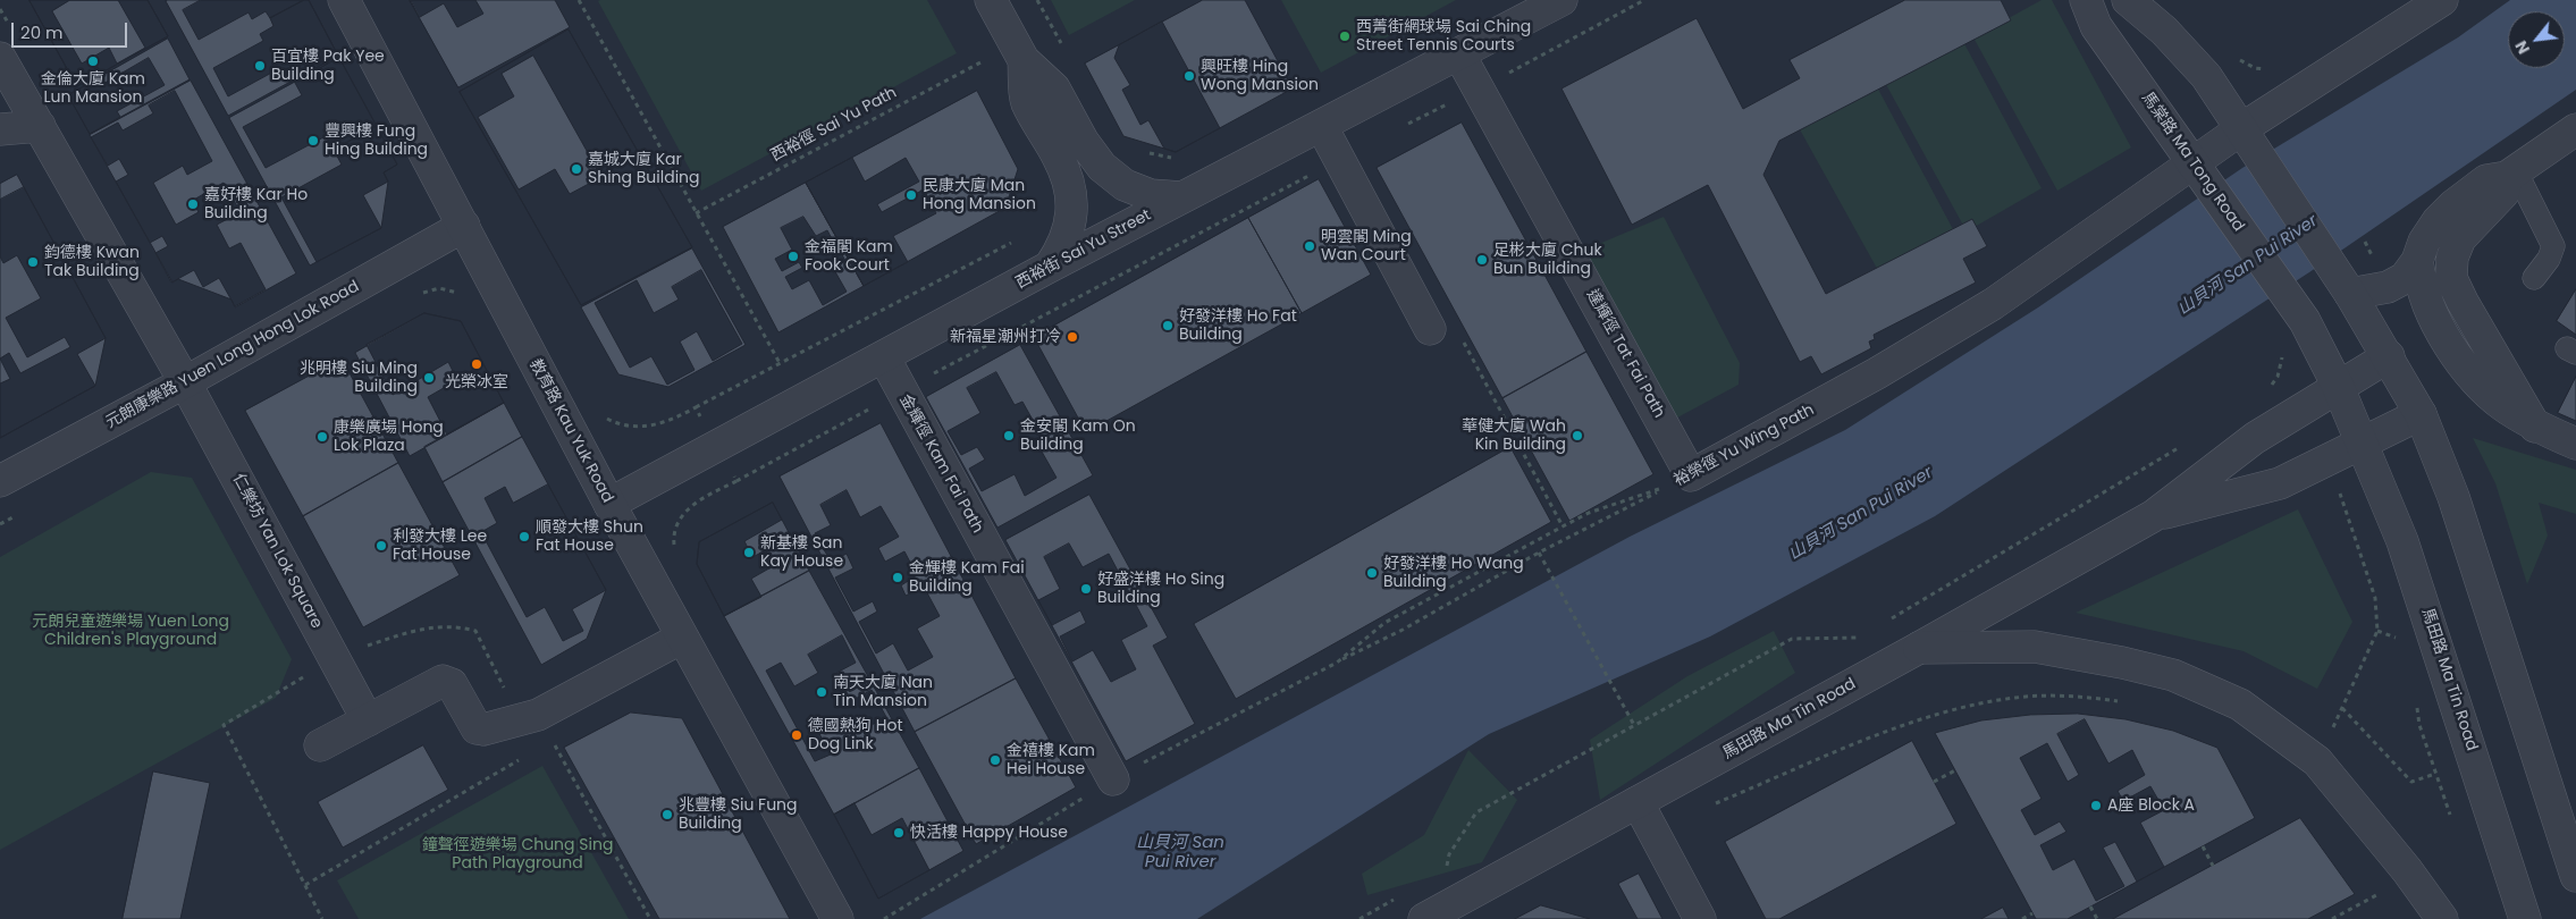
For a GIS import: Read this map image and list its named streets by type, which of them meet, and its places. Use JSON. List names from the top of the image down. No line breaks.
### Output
{"streets":{"street":["馬棠路 Ma Tong Road","西裕街 Sai Yu Street","達輝徑 Tat Fai Path","元朗康樂路 Yuen Long Hong Lok Road","教育路 Kau Yuk Road","裕榮徑 Yu Wing Path","金輝徑 Kam Fai Path","仁樂坊 Yan Lok Square","馬田路 Ma Tin Road"],"path":["西裕徑 Sai Yu Path"]},"crossings":[["馬棠路 Ma Tong Road","裕榮徑 Yu Wing Path"],["馬棠路 Ma Tong Road","馬田路 Ma Tin Road"],["西裕街 Sai Yu Street","達輝徑 Tat Fai Path"],["西裕街 Sai Yu Street","教育路 Kau Yuk Road"],["西裕街 Sai Yu Street","金輝徑 Kam Fai Path"],["達輝徑 Tat Fai Path","裕榮徑 Yu Wing Path"],["元朗康樂路 Yuen Long Hong Lok Road","教育路 Kau Yuk Road"],["元朗康樂路 Yuen Long Hong Lok Road","仁樂坊 Yan Lok Square"],["裕榮徑 Yu Wing Path","金輝徑 Kam Fai Path"]],"water":["山貝河 San Pui River"],"parks":["元朗兒童遊樂場 Yuen Long Children's Playground","鐘聲徑遊樂場 Chung Sing Path Playground"],"places":["西菁街網球場 Sai Ching Street Tennis Courts","金倫大廈 Kam Lun Mansion","百宜樓 Pak Yee Building","興旺樓 Hing Wong Mansion","豐興樓 Fung Hing Building","嘉城大廈 Kar Shing Building","民康大廈 Man Hong Mansion","嘉好樓 Kar Ho Building","明雲閣 Ming Wan Court","金福閣 Kam Fook Court","足彬大廈 Chuk Bun Building","鈞德樓 Kwan Tak Building","好發洋樓 Ho Fat Building","新福星潮州打冷","光榮冰室","兆明樓 Siu Ming Building","金安閣 Kam On Building","華健大廈 Wah Kin Building","康樂廣場 Hong Lok Plaza","順發大樓 Shun Fat House","利發大樓 Lee Fat House","新基樓 San Kay House","好發洋樓 Ho Wang Building","金輝樓 Kam Fai Building","好盛洋樓 Ho Sing Building","南天大廈 Nan Tin Mansion","德國熱狗 Hot Dog Link","金禧樓 Kam Hei House","A座 Block A","兆豐樓 Siu Fung Building","快活樓 Happy House"],"scale_bar":"20 m","north":"bottom left"}
